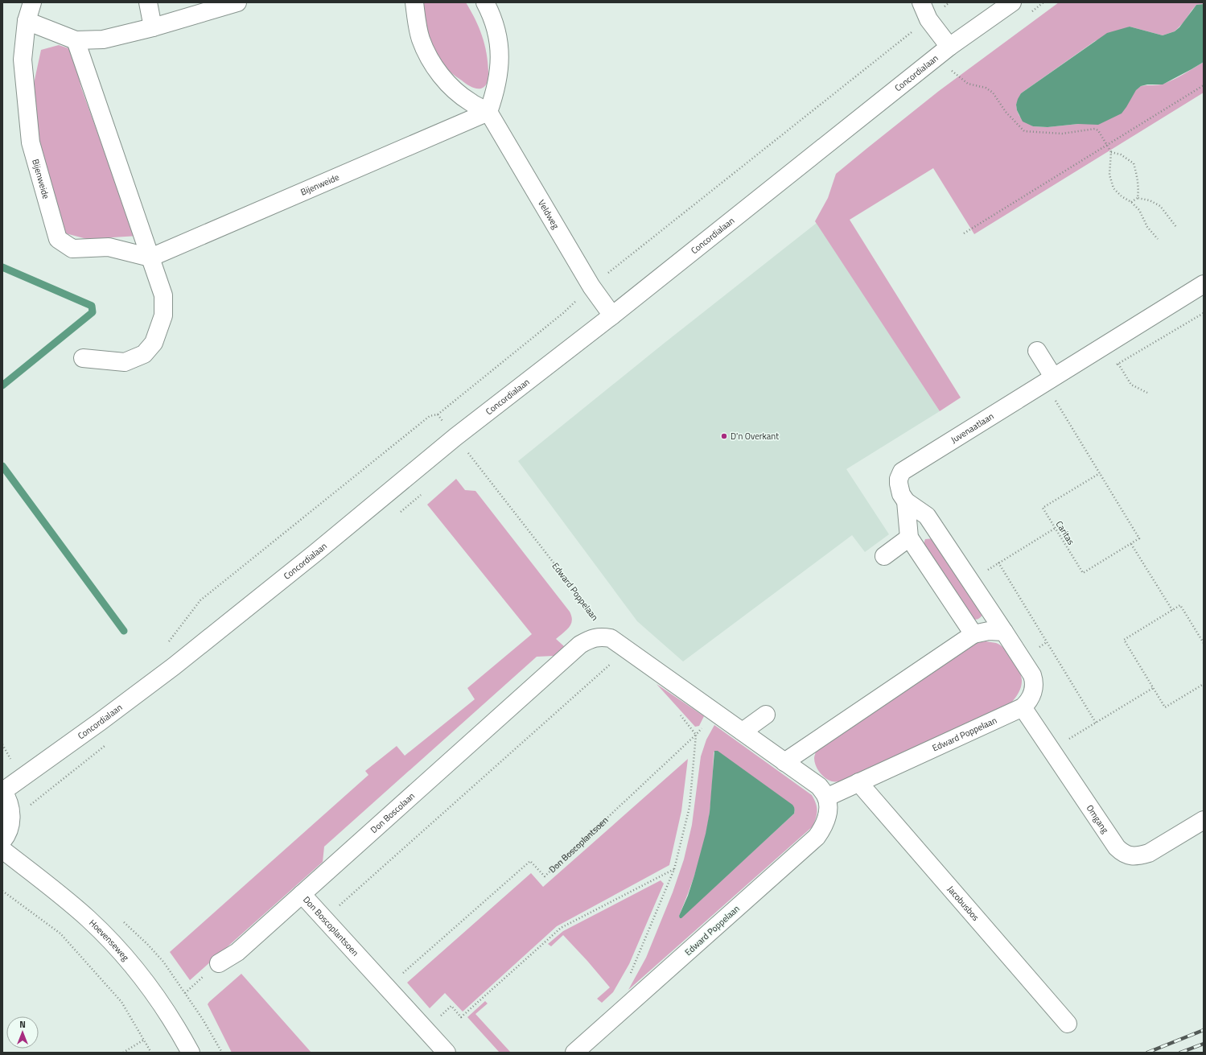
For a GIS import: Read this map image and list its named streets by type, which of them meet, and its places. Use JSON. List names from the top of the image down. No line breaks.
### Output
{"streets":{"street":["Concordialaan","Bijenweide","Veldweg","Juvenaatlaan","Edward Poppelaan","Don Boscolaan","Omgang","Don Boscoplantsoen","Jacobusbos","Hoevenseweg"],"path":["Caritas"]},"crossings":[["Concordialaan","Veldweg"],["Concordialaan","Edward Poppelaan"],["Bijenweide","Veldweg"],["Edward Poppelaan","Don Boscolaan"],["Edward Poppelaan","Omgang"],["Edward Poppelaan","Jacobusbos"],["Don Boscolaan","Don Boscoplantsoen"]],"places":["D'n Overkant"],"north":"top"}
